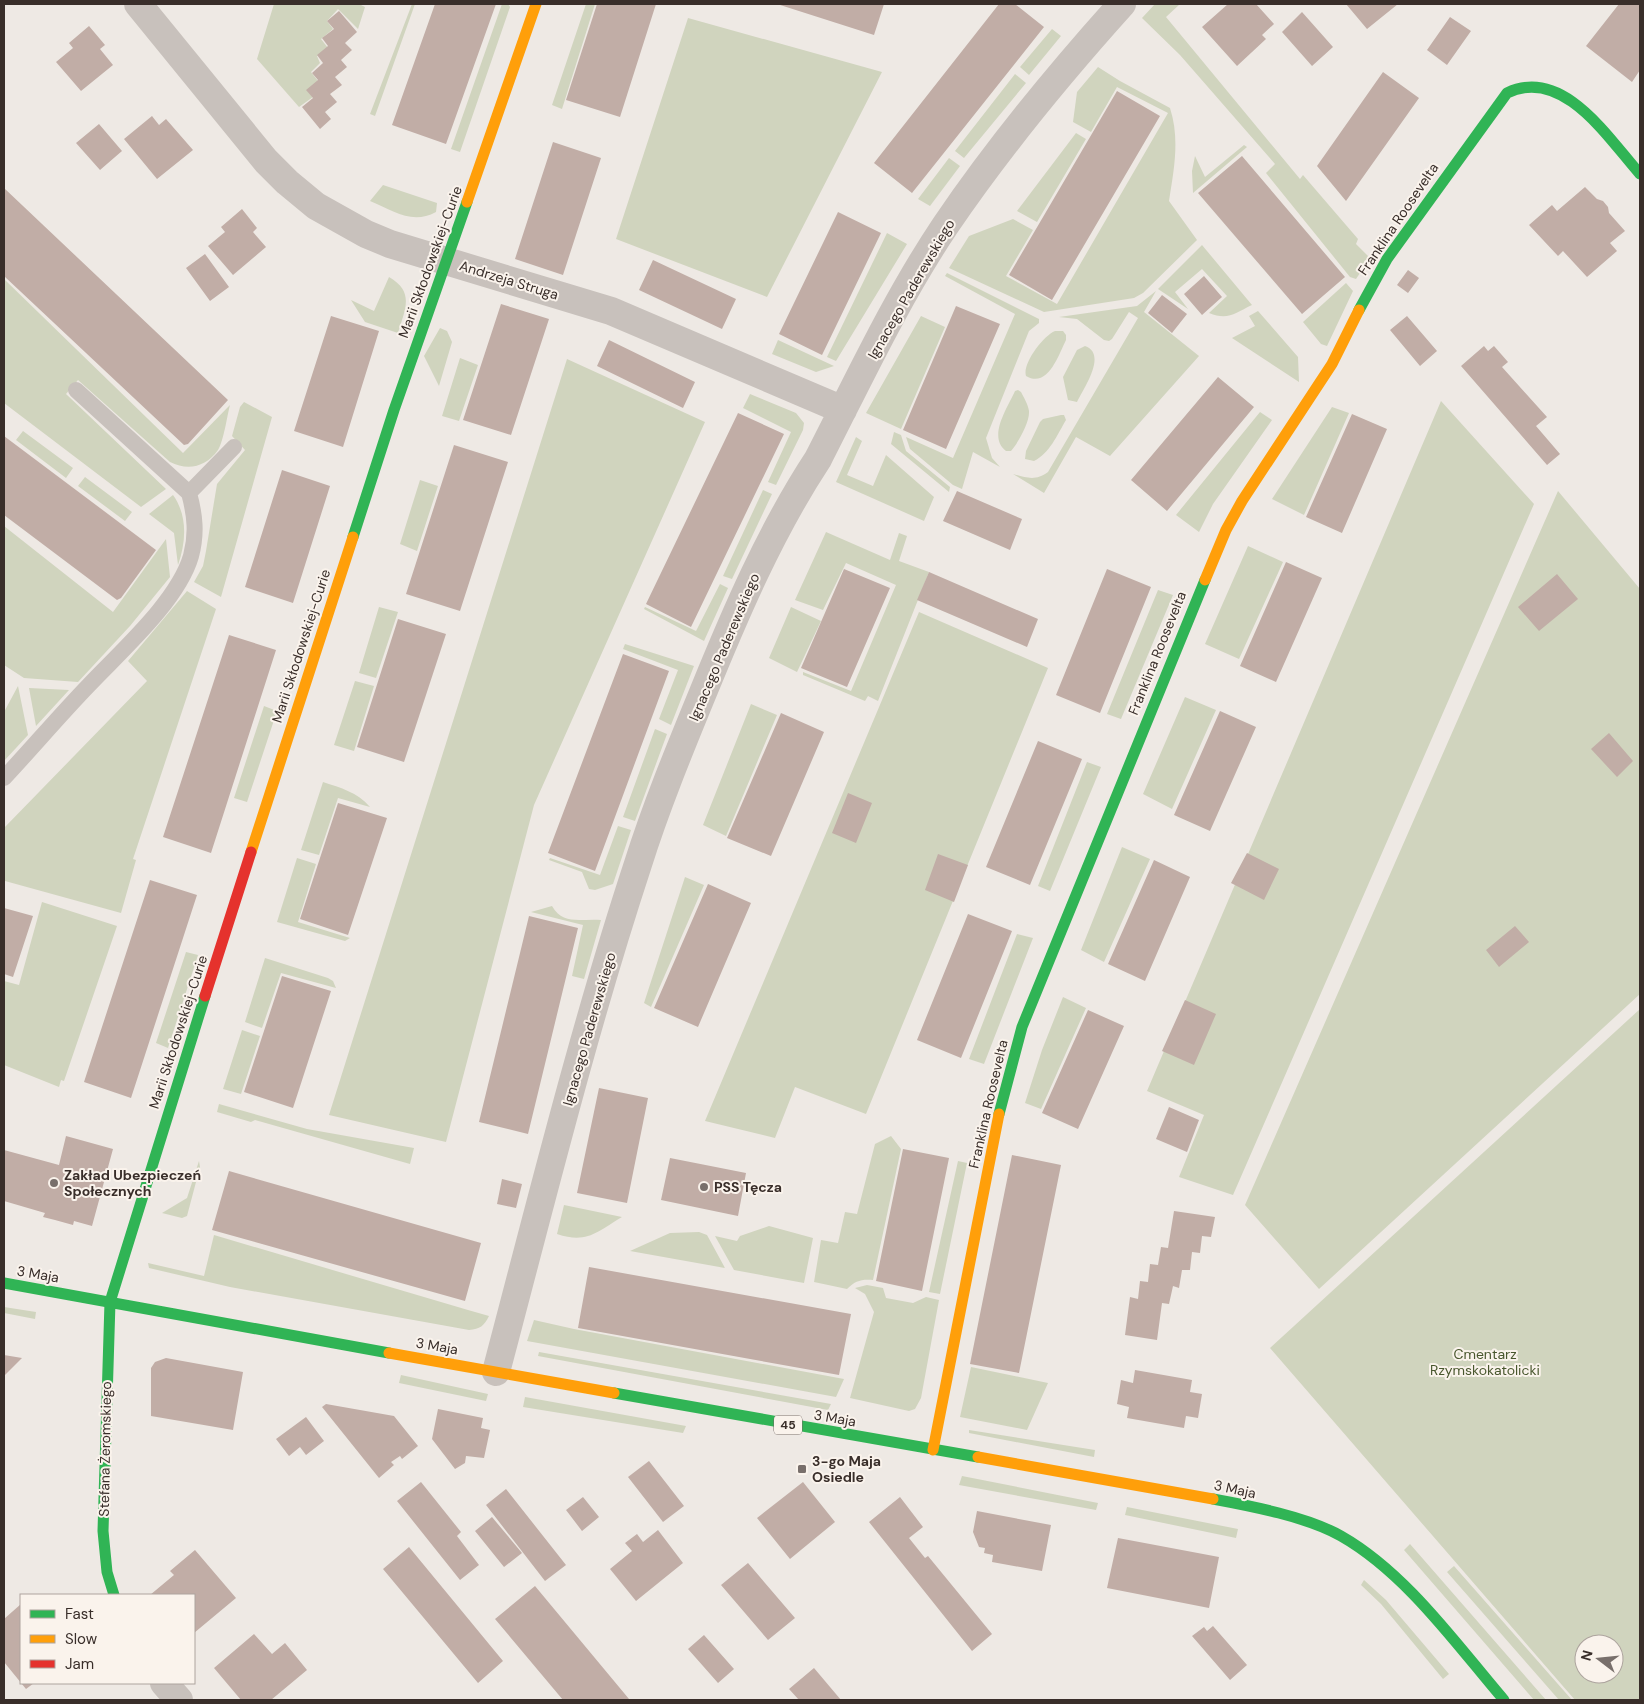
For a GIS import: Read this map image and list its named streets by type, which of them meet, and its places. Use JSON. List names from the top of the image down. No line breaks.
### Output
{"streets":{"street":["Franklina Roosevelta","Marii Skłodowskiej-Curie","Andrzeja Struga","Ignacego Paderewskiego","3 Maja","45","Stefana Żeromskiego"]},"crossings":[["Franklina Roosevelta","3 Maja"],["Marii Skłodowskiej-Curie","Andrzeja Struga"],["Marii Skłodowskiej-Curie","3 Maja"],["Marii Skłodowskiej-Curie","Stefana Żeromskiego"],["Andrzeja Struga","Ignacego Paderewskiego"],["Ignacego Paderewskiego","3 Maja"],["3 Maja","Stefana Żeromskiego"]],"parks":["Cmentarz Rzymskokatolicki"],"places":{"other":["Zakład Ubezpieczeń Społecznych","PSS Tęcza"],"transit":["3-go Maja Osiedle"]},"legend":["Fast","Slow","Jam"],"north":"left"}
